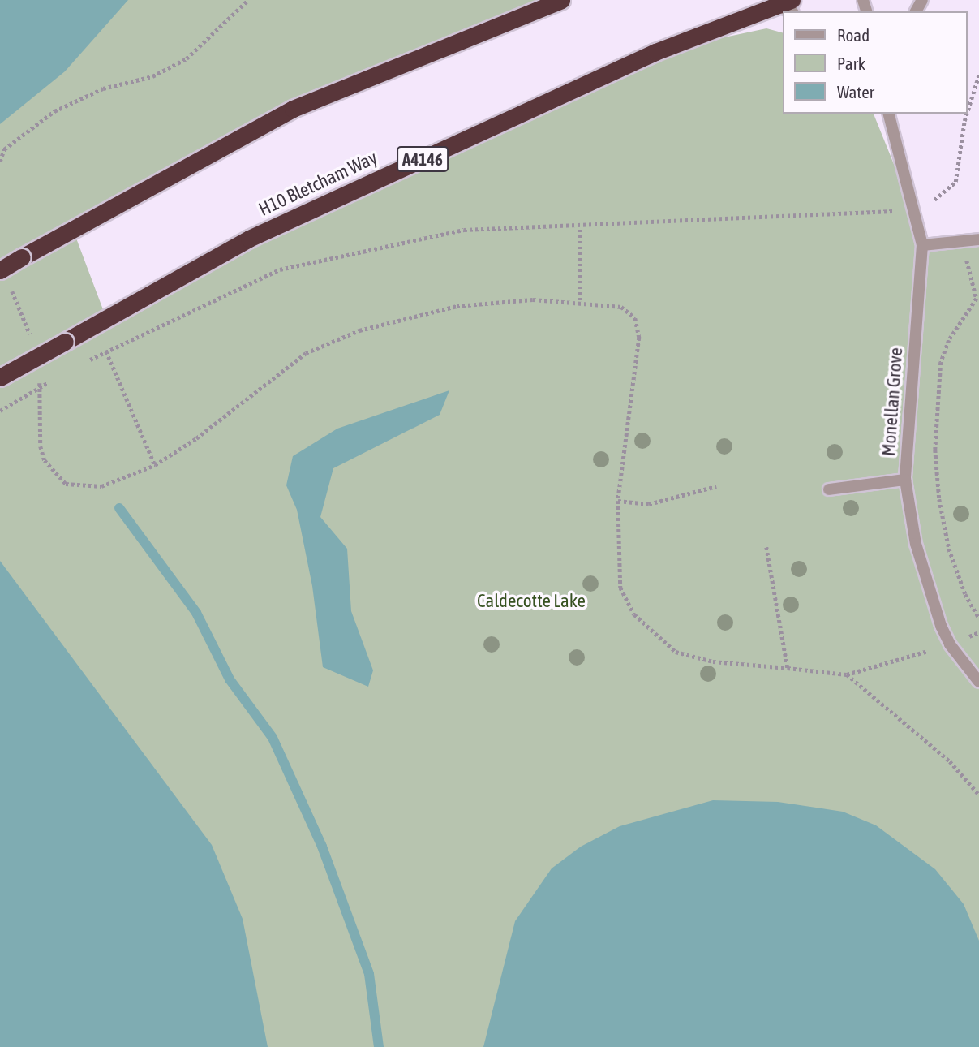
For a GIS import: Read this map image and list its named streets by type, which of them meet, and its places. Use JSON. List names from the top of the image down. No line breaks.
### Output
{"streets":{"highway":["A4146","H10 Bletcham Way"],"street":["Monellan Grove"]},"parks":["Caldecotte Lake"],"legend":["Road","Park","Water"]}
